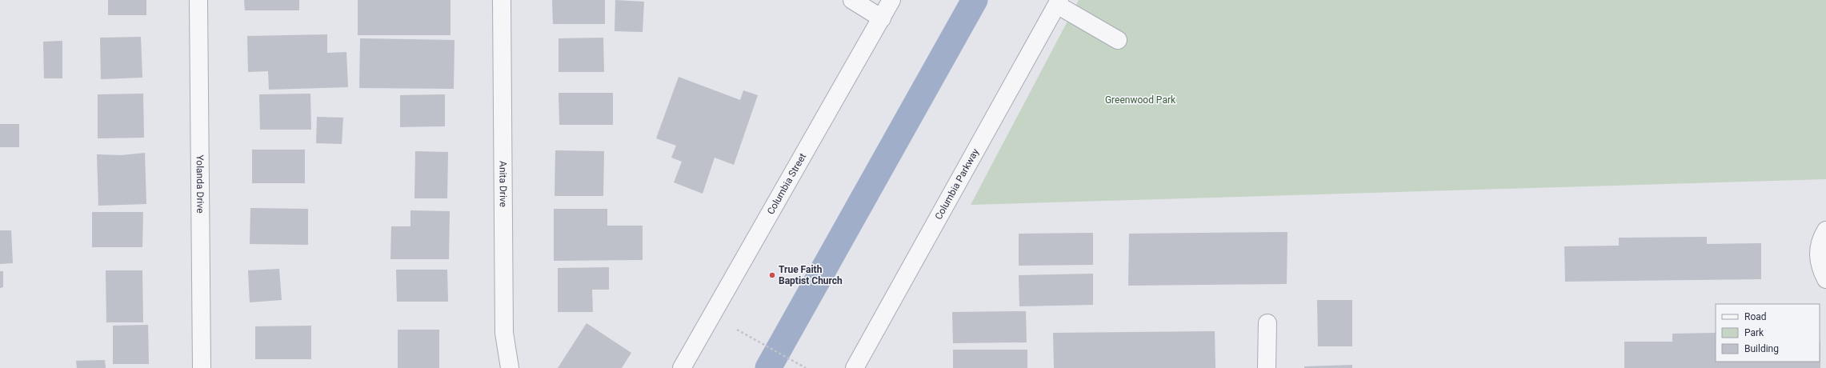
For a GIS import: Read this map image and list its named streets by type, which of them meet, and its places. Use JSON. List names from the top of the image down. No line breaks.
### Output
{"streets":{"street":["Yolanda Drive","Anita Drive","Columbia Street","Columbia Parkway"]},"parks":["Greenwood Park"],"places":["True Faith Baptist Church"],"legend":["Road","Park","Building"]}
